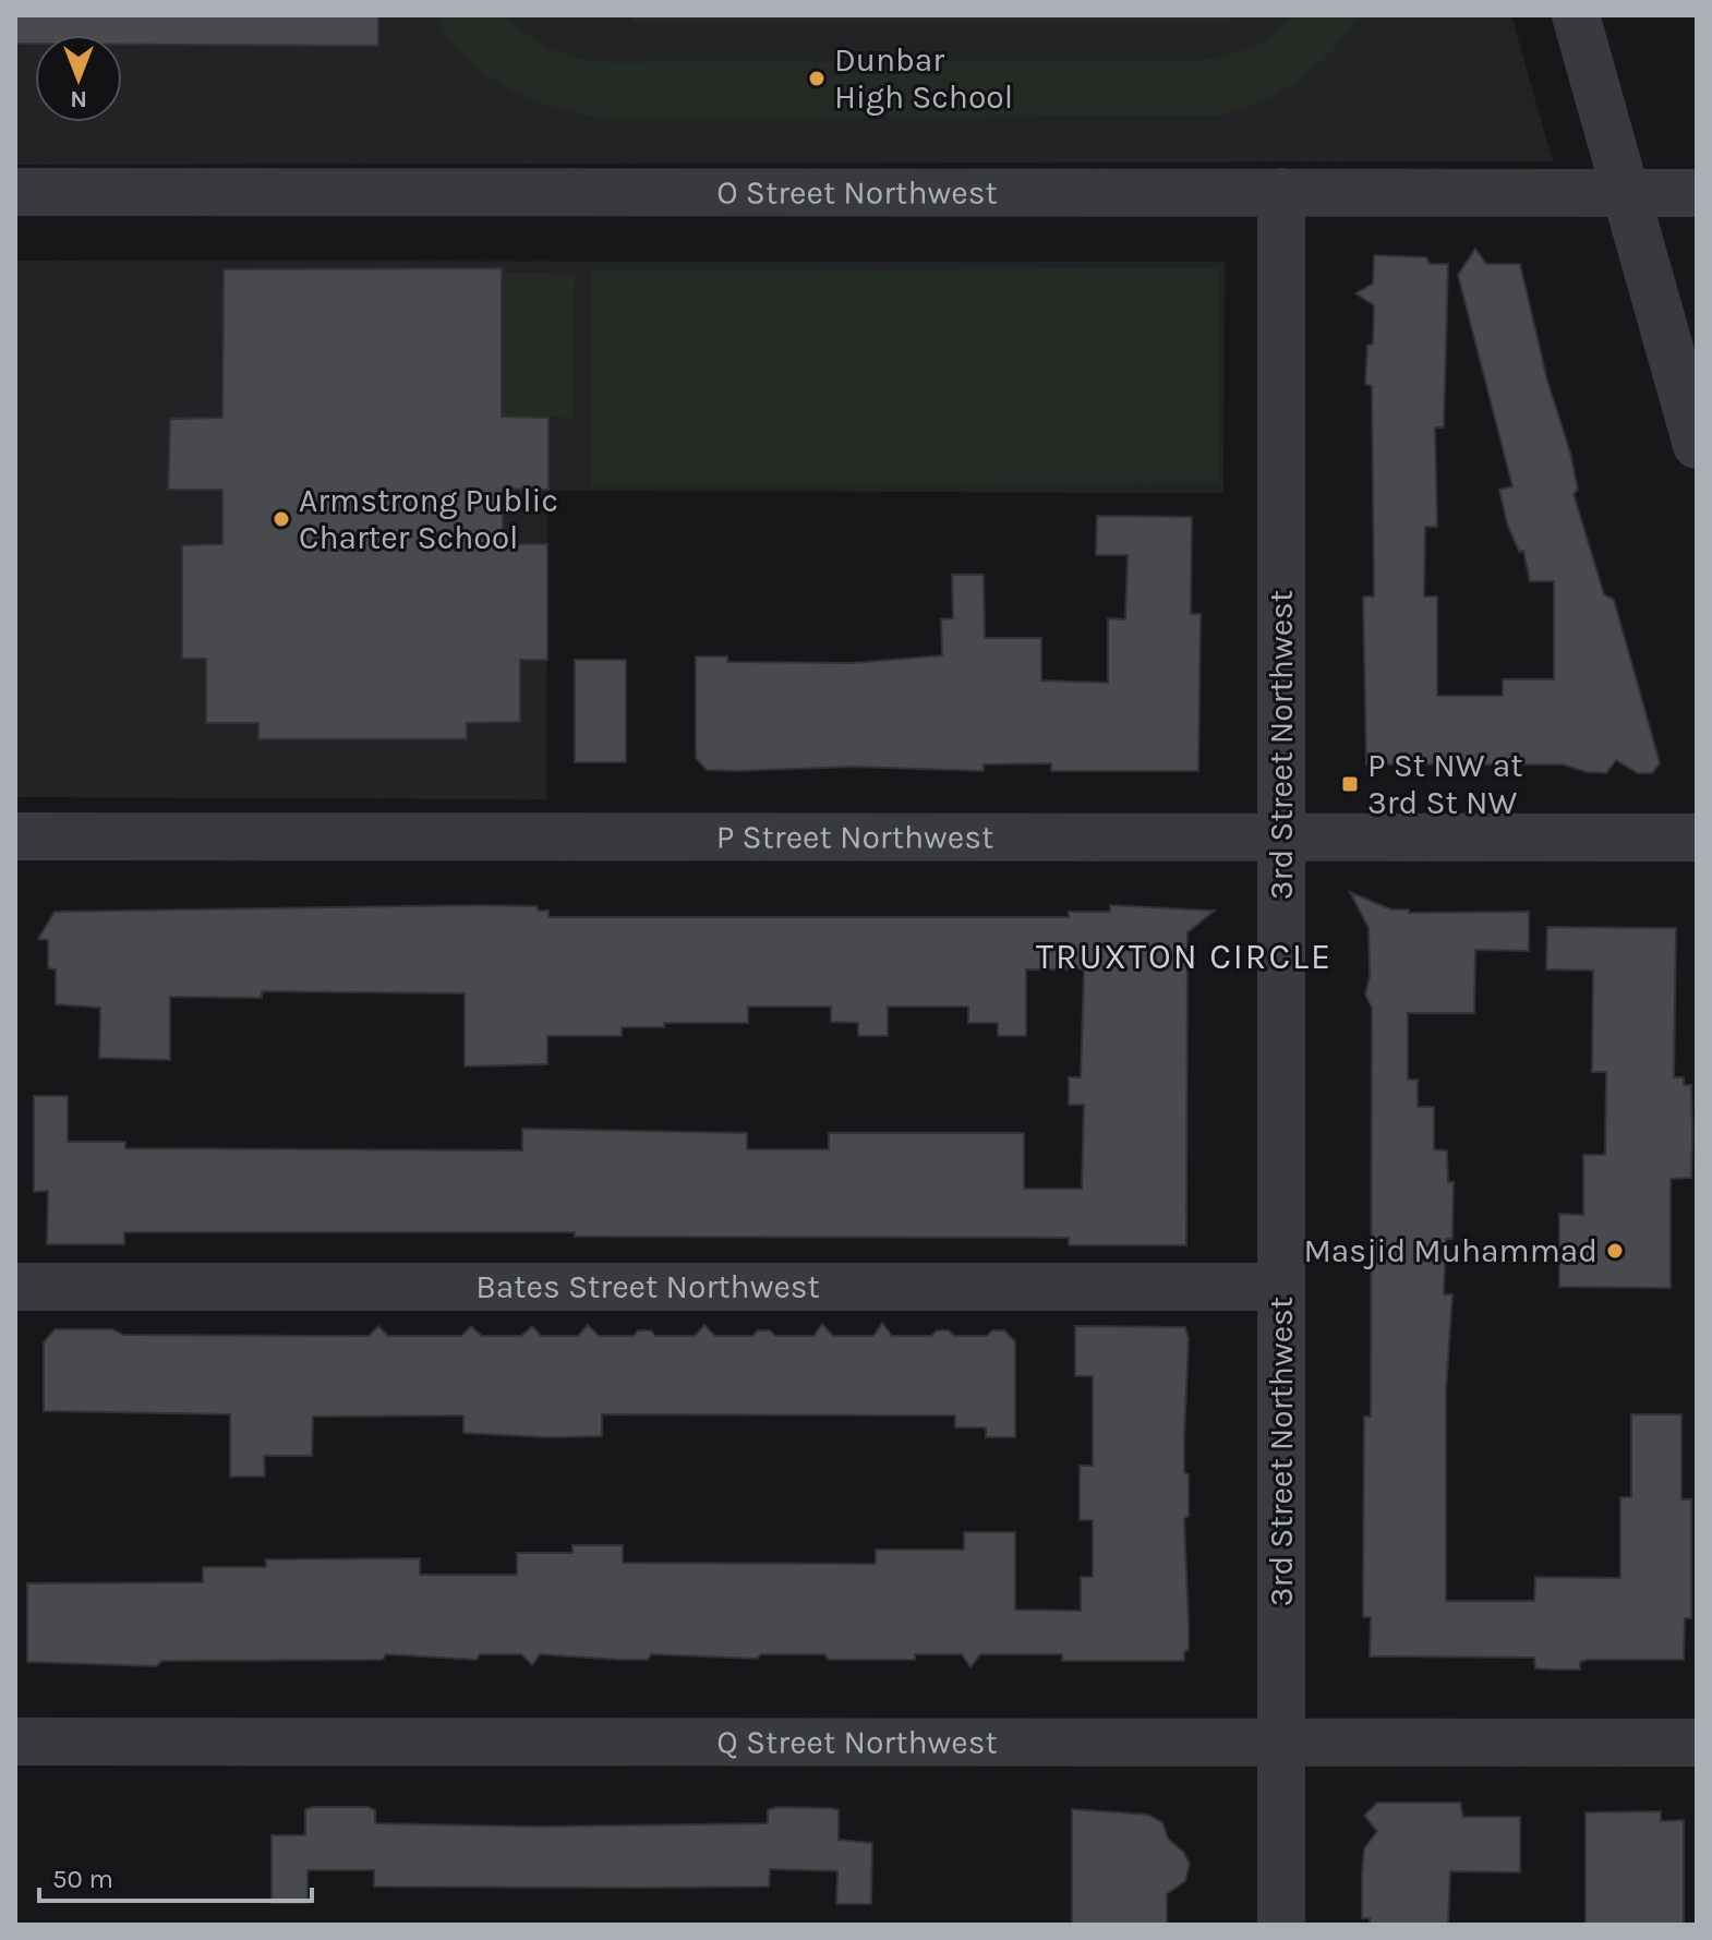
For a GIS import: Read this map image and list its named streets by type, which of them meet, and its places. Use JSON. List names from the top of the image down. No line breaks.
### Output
{"streets":{"street":["O Street Northwest","3rd Street Northwest","P Street Northwest","Bates Street Northwest","Q Street Northwest"]},"crossings":[["O Street Northwest","3rd Street Northwest"],["3rd Street Northwest","P Street Northwest"],["3rd Street Northwest","Bates Street Northwest"],["3rd Street Northwest","Q Street Northwest"]],"districts":["TRUXTON CIRCLE"],"places":{"other":["Dunbar High School","Armstrong Public Charter School","Masjid Muhammad"],"transit":["P St NW at 3rd St NW"]},"scale_bar":"50 m","north":"bottom"}
